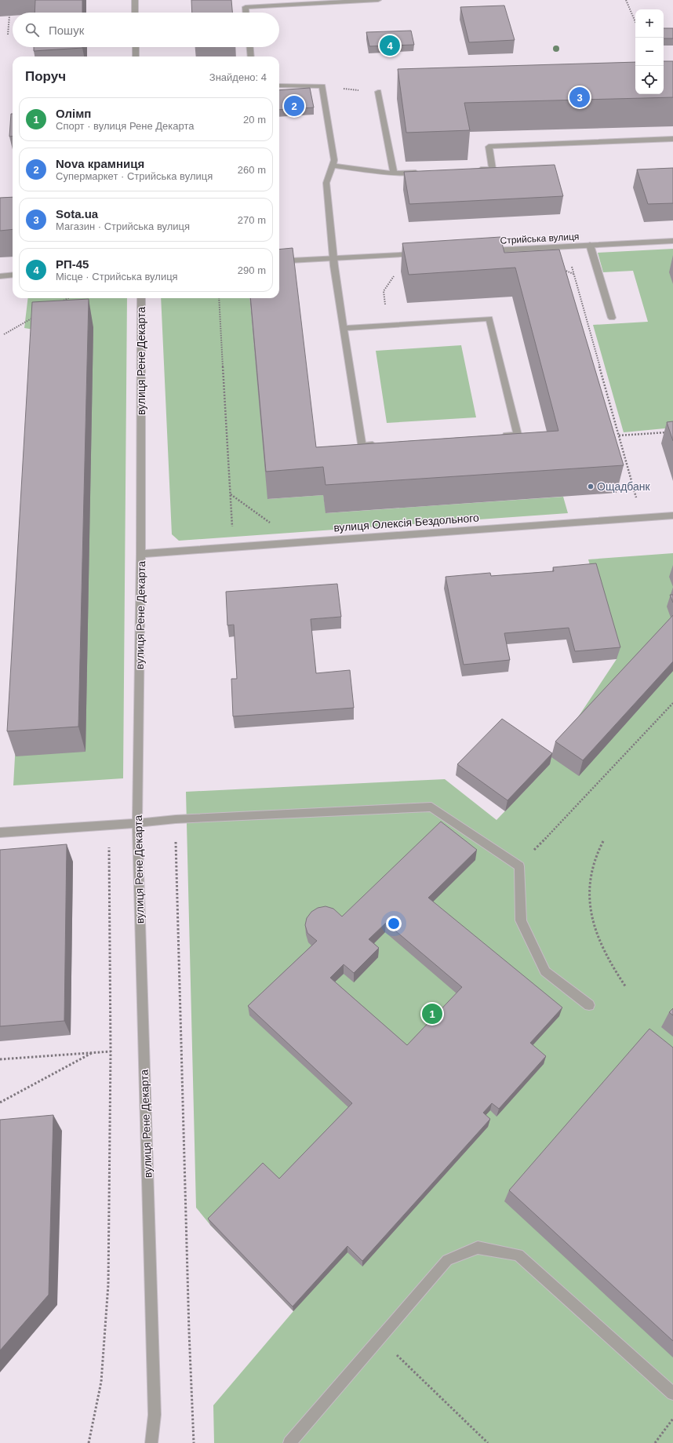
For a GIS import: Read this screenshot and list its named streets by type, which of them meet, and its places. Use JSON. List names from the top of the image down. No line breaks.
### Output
{"streets":{"street":["Стрийська вулиця","вулиця Рене Декарта","вулиця Олексія Бездольного"]},"crossings":[["вулиця Рене Декарта","вулиця Олексія Бездольного"]],"places":["Ощадбанк"],"page":{"map_buttons":["+","−"],"search":"Пошук","pins":["4","3","2","1"],"heading":["Поруч","Знайдено: 4"],"list":[{"mark":"1","name":"Олімп","note":"Спорт · вулиця Рене Декарта","value":"20 m"},{"mark":"2","name":"Nova крамниця","note":"Супермаркет · Стрийська вулиця","value":"260 m"},{"mark":"3","name":"Sota.ua","note":"Магазин · Стрийська вулиця","value":"270 m"},{"mark":"4","name":"РП-45","note":"Місце · Стрийська вулиця","value":"290 m"}]}}
